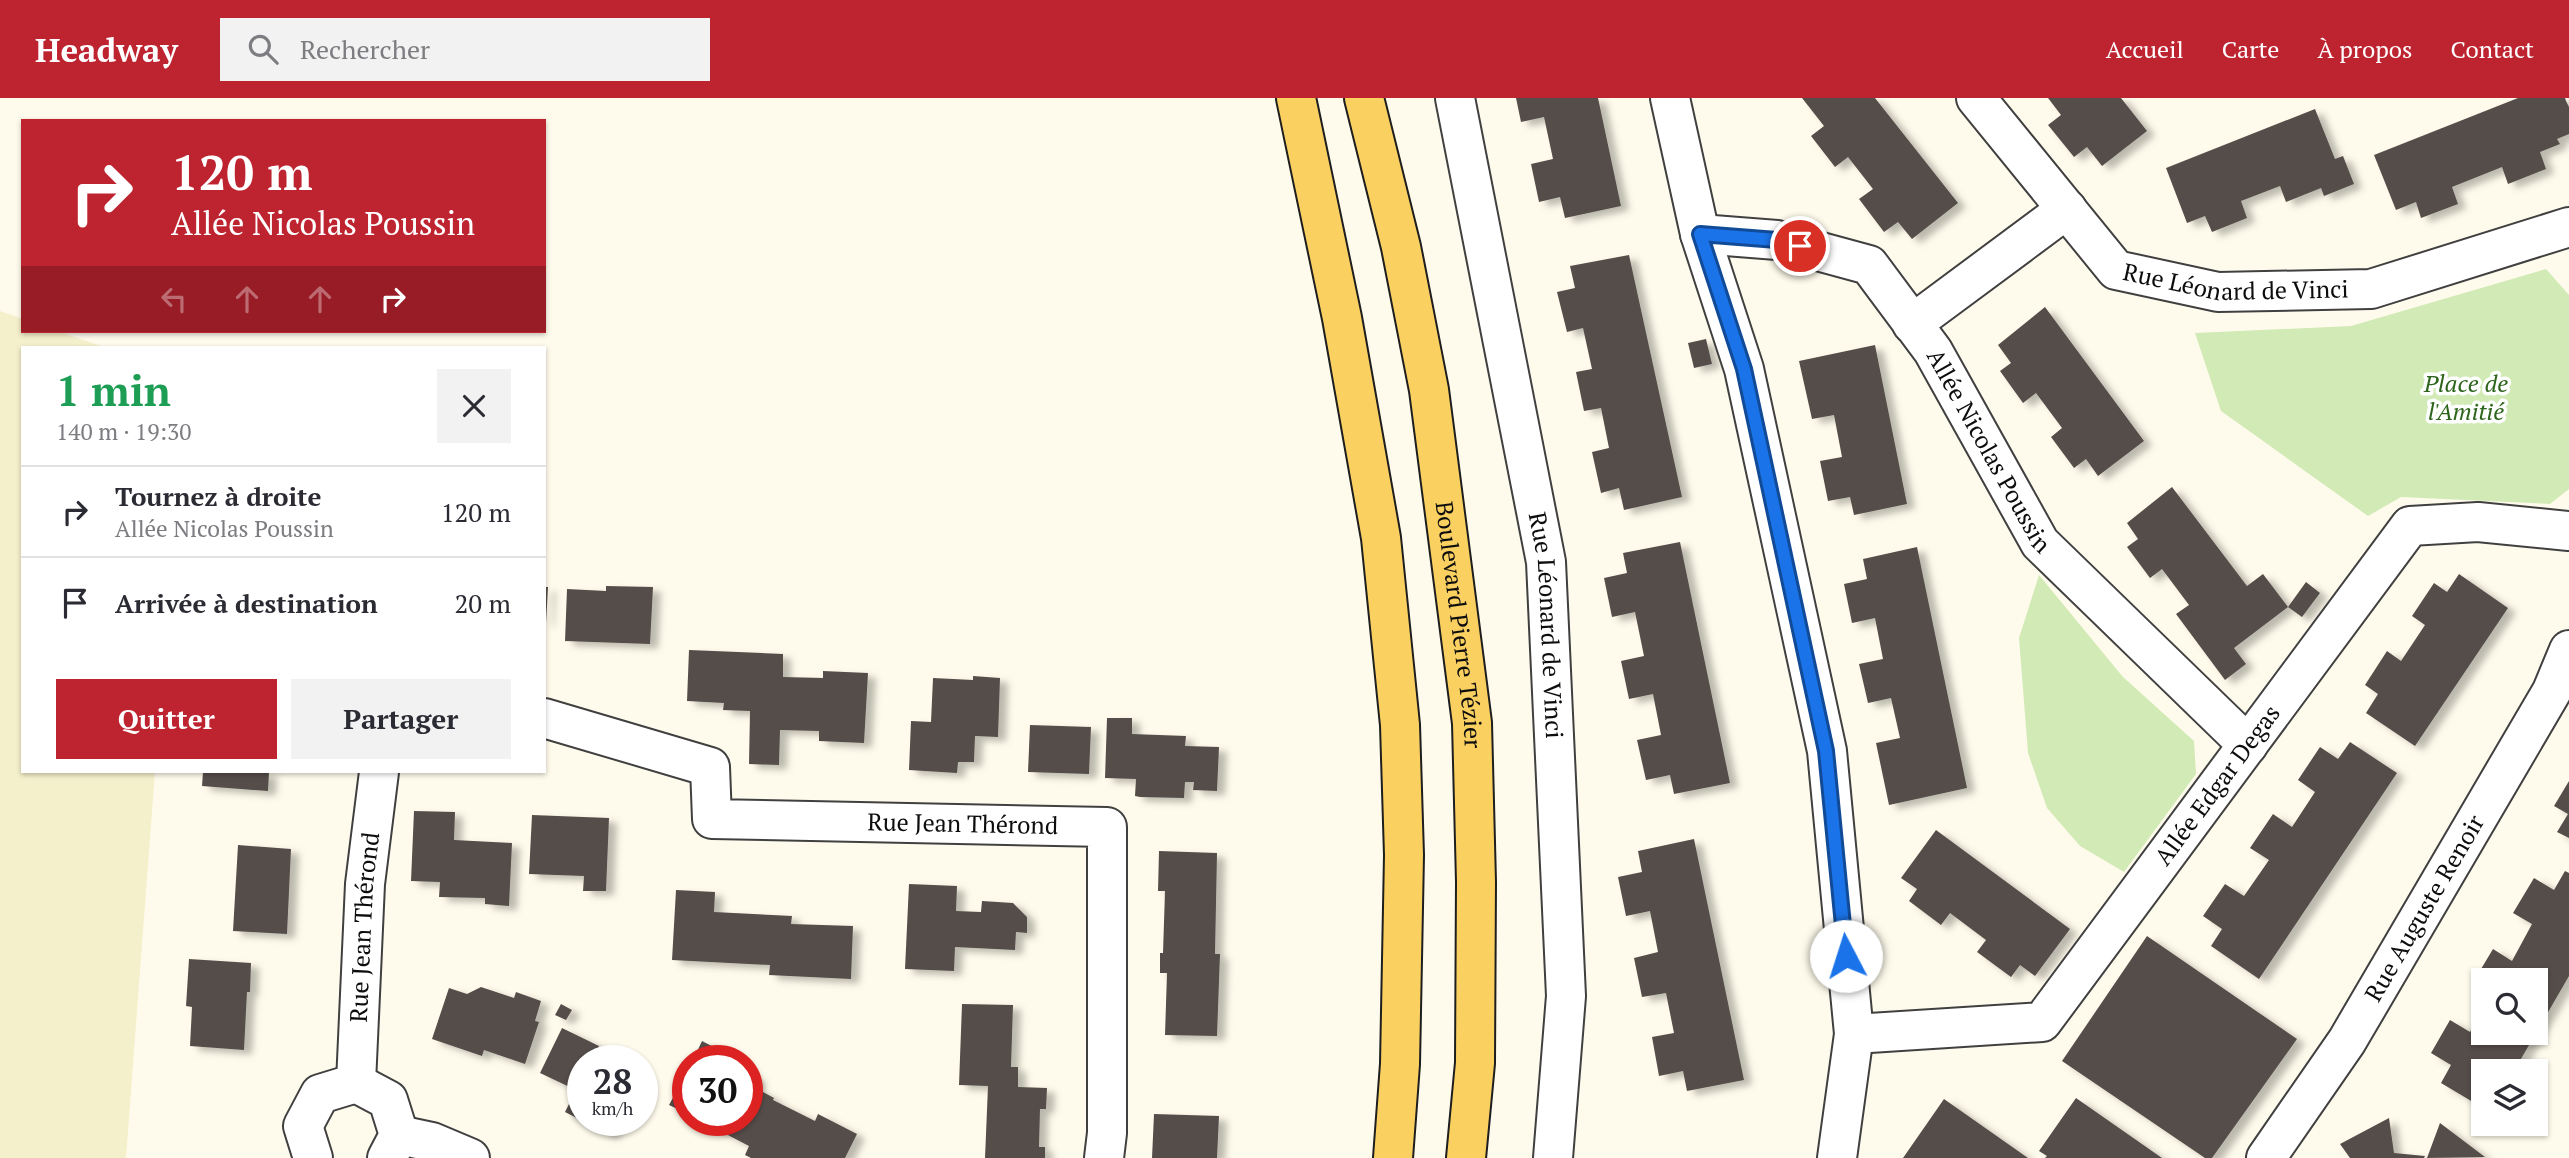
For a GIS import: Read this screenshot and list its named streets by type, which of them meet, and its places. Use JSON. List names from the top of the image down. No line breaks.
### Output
{"streets":{"main road":["Boulevard Pierre Tézier"],"street":["Rue Léonard de Vinci","Allée Nicolas Poussin","Allée Edgar Degas","Rue Jean Thérond","Rue Auguste Renoir"]},"crossings":[["Allée Nicolas Poussin","Allée Edgar Degas"]],"parks":["Place de l'Amitié"],"page":{"header":"Headway","search":"Rechercher","nav":["Accueil","Carte","À propos","Contact"],"turn":["120 m","Allée Nicolas Poussin"],"heading":["1 min","140 m · 19:30"],"list":[{"name":"Tournez à droite","note":"Allée Nicolas Poussin","value":"120 m"},{"name":"Arrivée à destination","value":"20 m"}],"buttons":["Quitter","Partager"],"speed":"28 km/h","limit":"30"}}
